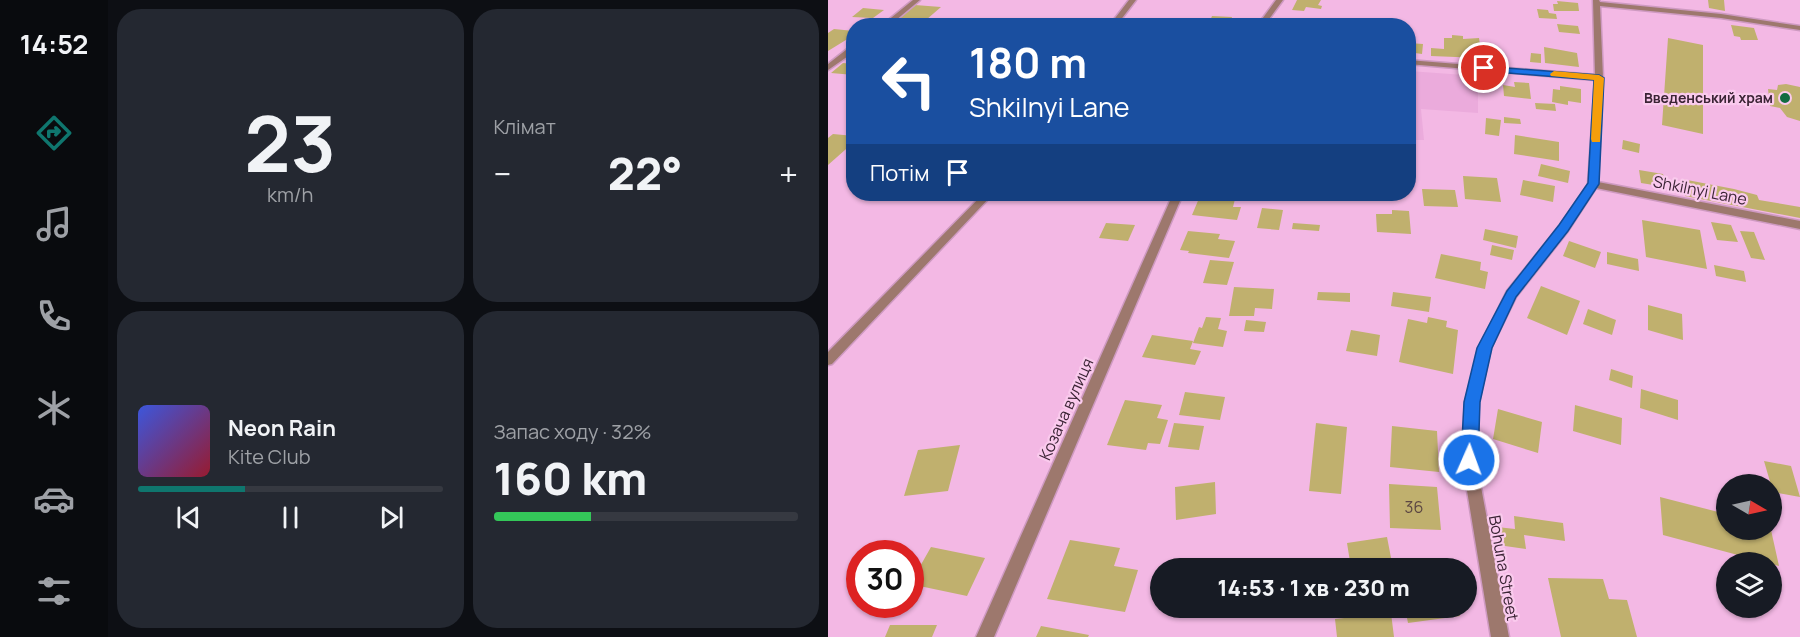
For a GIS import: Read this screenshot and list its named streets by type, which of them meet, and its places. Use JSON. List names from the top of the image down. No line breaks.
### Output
{"streets":{"street":["Shkilnyi Lane","Козача вулиця","Bohuna Street"]},"crossings":[["Shkilnyi Lane","Bohuna Street"]],"places":["Введенський храм"],"house_numbers":["36"],"north":"right","page":{"tabs":"14:52","tile":[["23","km/h"],"Клімат",["Запас ходу · 32%","160 km"]],"turn":["180 m","Shkilnyi Lane"],"then":"Потім","heat":["−","22°","+"],"song":["Neon Rain","Kite Club"],"limit":"30","trip":"14:53 · 1 хв · 230 m"}}
